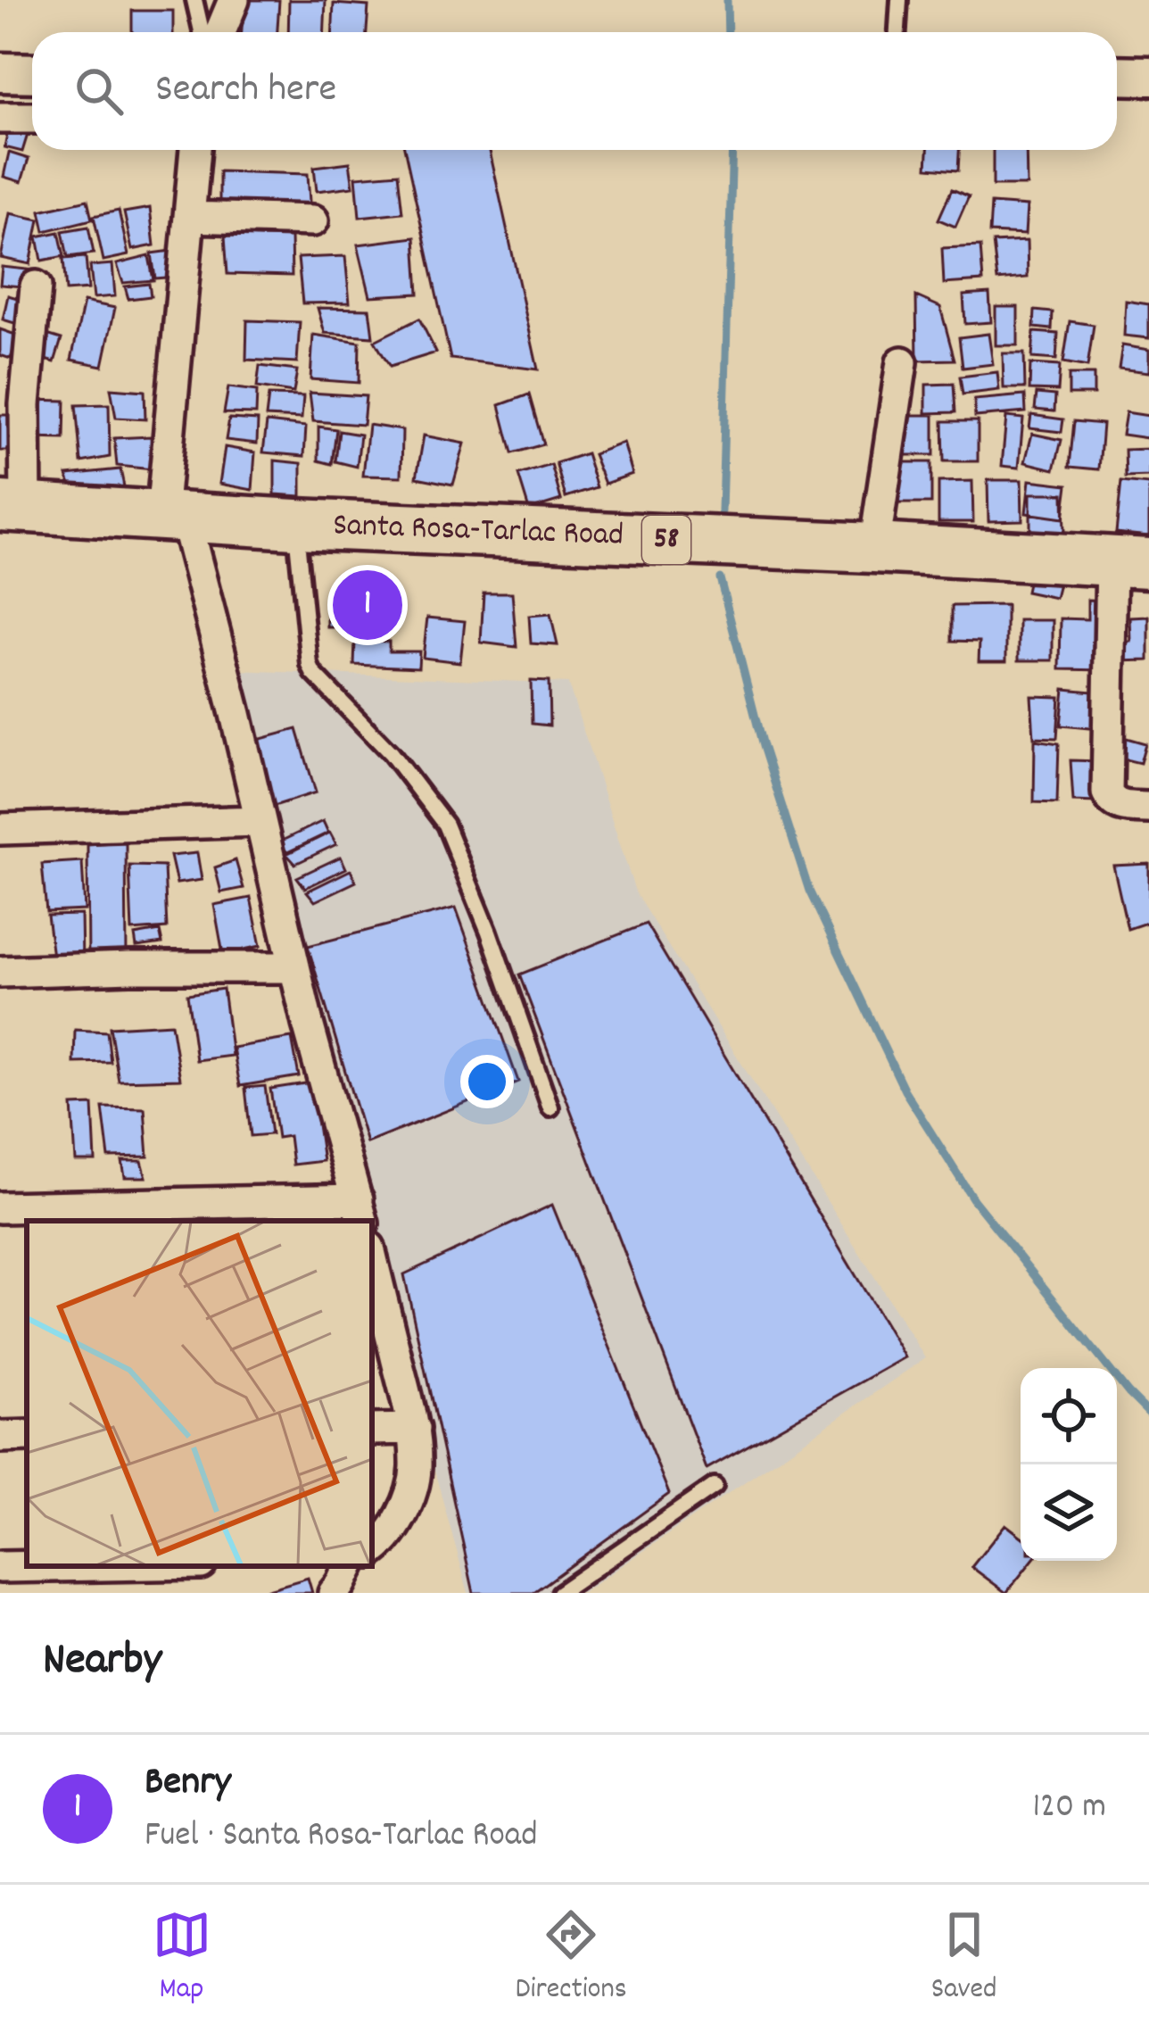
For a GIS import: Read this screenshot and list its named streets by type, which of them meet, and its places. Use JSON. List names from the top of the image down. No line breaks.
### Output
{"streets":{"highway":["Santa Rosa-Tarlac Road","58"]},"page":{"search":"Search here","pins":"1","heading":"Nearby","list":[{"mark":"1","name":"Benry","note":"Fuel · Santa Rosa-Tarlac Road","value":"120 m"}],"nav":["Map","Directions","Saved"]}}
